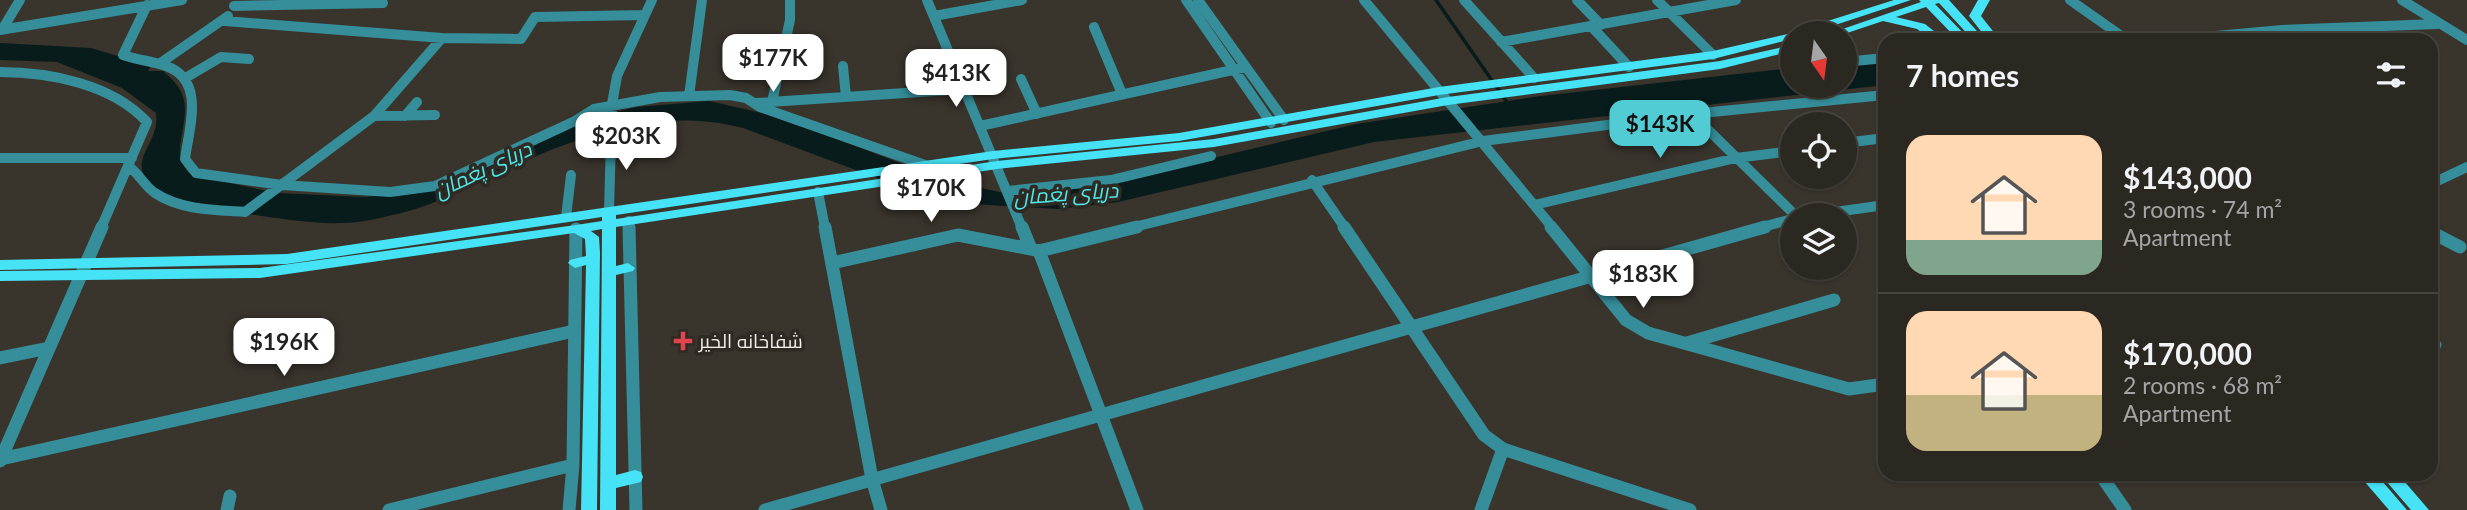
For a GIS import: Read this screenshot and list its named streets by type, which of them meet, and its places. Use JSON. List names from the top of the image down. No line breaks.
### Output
{"water":["دریای پغمان"],"places":{"health":["شفاخانه الخیر"]},"north":"bottom","page":{"heading":"7 homes","price":["$177K","$413K","$143K","$203K","$170K","$183K","$196K"],"list":[{"name":"$143,000","note":"3 rooms · 74 m² · Apartment"},{"name":"$170,000","note":"2 rooms · 68 m² · Apartment"}]}}
